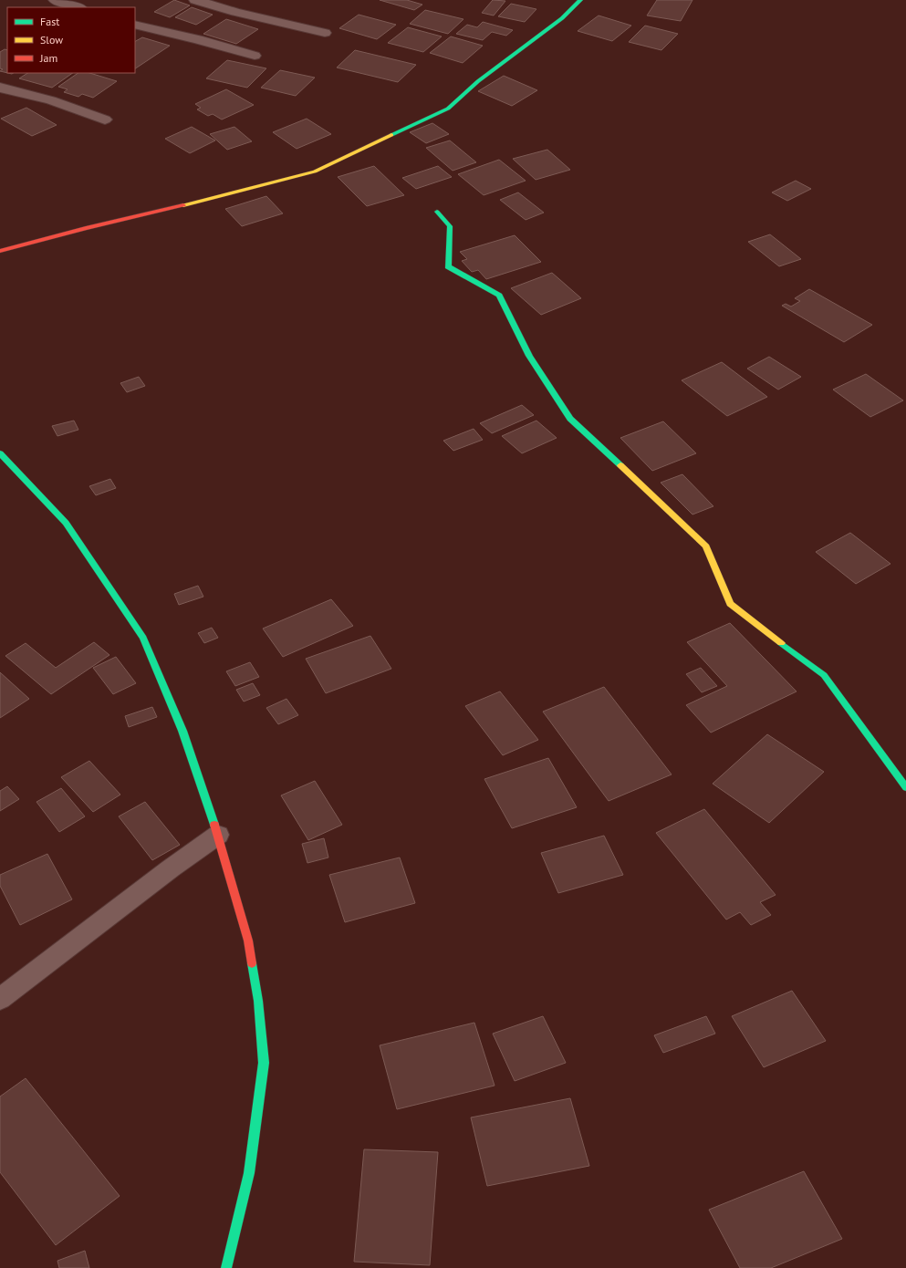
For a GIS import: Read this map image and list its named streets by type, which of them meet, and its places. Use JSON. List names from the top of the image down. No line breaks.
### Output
{"legend":["Fast","Slow","Jam"]}
